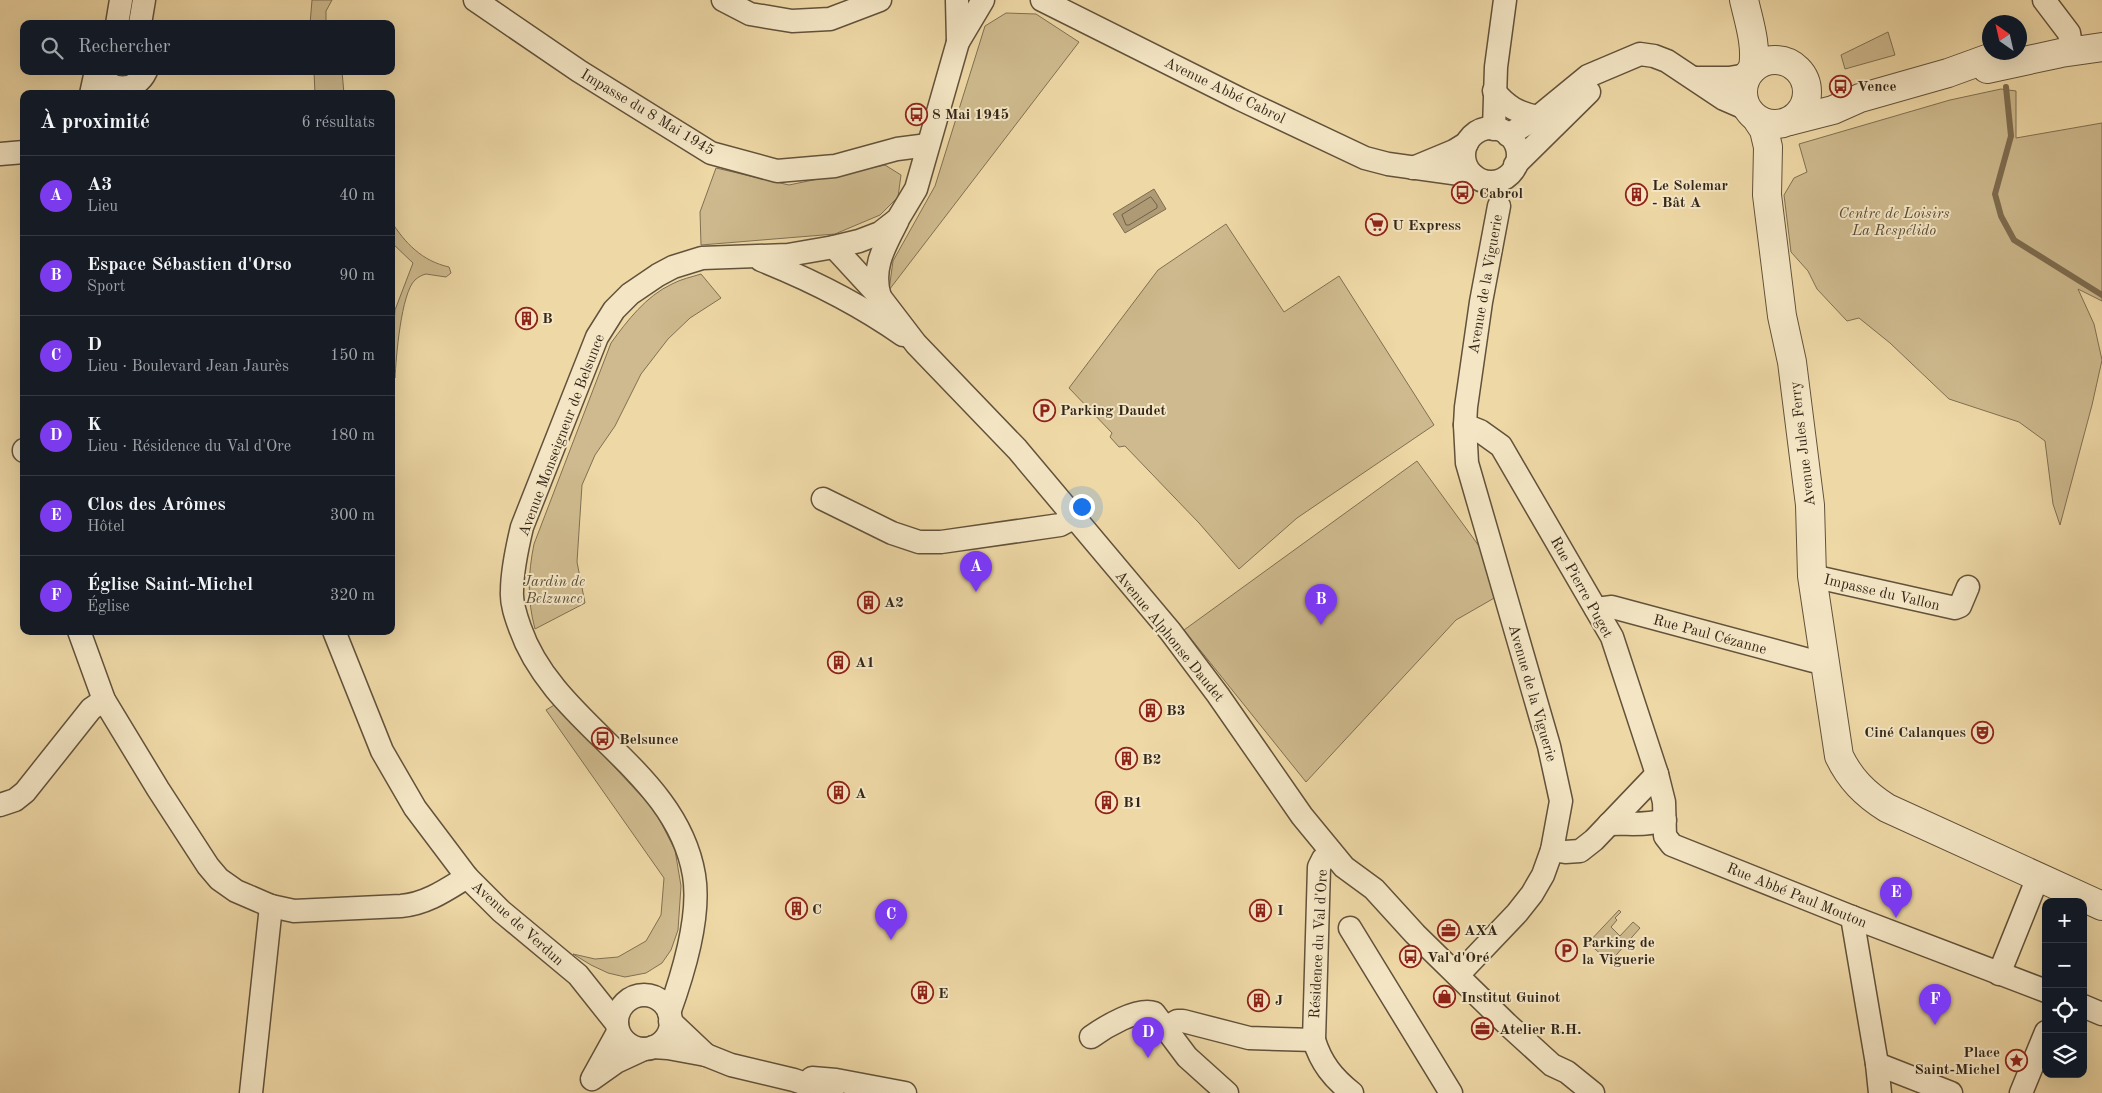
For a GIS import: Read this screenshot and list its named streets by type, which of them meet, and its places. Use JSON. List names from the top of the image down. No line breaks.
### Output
{"streets":{"street":["Avenue Abbé Cabrol","Impasse du 8 Mai 1945","Avenue de la Viguerie","Avenue Monseigneur de Belsunce","Avenue Jules Ferry","Rue Pierre Puget","Impasse du Vallon","Rue Paul Cézanne","Avenue Alphonse Daudet","Rue Abbé Paul Mouton","Avenue de Verdun","Résidence du Val d'Ore"]},"crossings":[["Avenue Abbé Cabrol","Avenue de la Viguerie"],["Impasse du 8 Mai 1945","Avenue Alphonse Daudet"],["Avenue de la Viguerie","Avenue Jules Ferry"],["Avenue de la Viguerie","Rue Pierre Puget"],["Avenue de la Viguerie","Avenue Alphonse Daudet"],["Avenue Monseigneur de Belsunce","Avenue Alphonse Daudet"],["Avenue Monseigneur de Belsunce","Avenue de Verdun"],["Avenue Jules Ferry","Impasse du Vallon"],["Avenue Jules Ferry","Rue Paul Cézanne"],["Rue Pierre Puget","Rue Paul Cézanne"],["Rue Pierre Puget","Rue Abbé Paul Mouton"],["Avenue Alphonse Daudet","Résidence du Val d'Ore"]],"parks":["Centre de Loisirs La Respélido","Jardin de Belzunce"],"places":{"bus stop":["Vence","8 Mai 1945","Cabrol","Belsunce","Val d'Oré"],"building":["Le Solemar - Bât A","B","A2","A1","B3","B2","A","B1","C","I","E","J"],"supermarket":["U Express"],"parking":["Parking Daudet","Parking de la Viguerie"],"theatre":["Ciné Calanques"],"office":["AXA","Atelier R.H."],"shop":["Institut Guinot"],"place":["Place Saint-Michel"]},"north":"top left","page":{"search":"Rechercher","heading":["À proximité","6 résultats"],"list":[{"mark":"A","name":"A3","note":"Lieu","value":"40 m"},{"mark":"B","name":"Espace Sébastien d'Orso","note":"Sport","value":"90 m"},{"mark":"C","name":"D","note":"Lieu · Boulevard Jean Jaurès","value":"150 m"},{"mark":"D","name":"K","note":"Lieu · Résidence du Val d'Ore","value":"180 m"},{"mark":"E","name":"Clos des Arômes","note":"Hôtel","value":"300 m"},{"mark":"F","name":"Église Saint-Michel","note":"Église","value":"320 m"}],"pins":["A","B","E","C","F","D"],"map_buttons":["+","−"]}}
